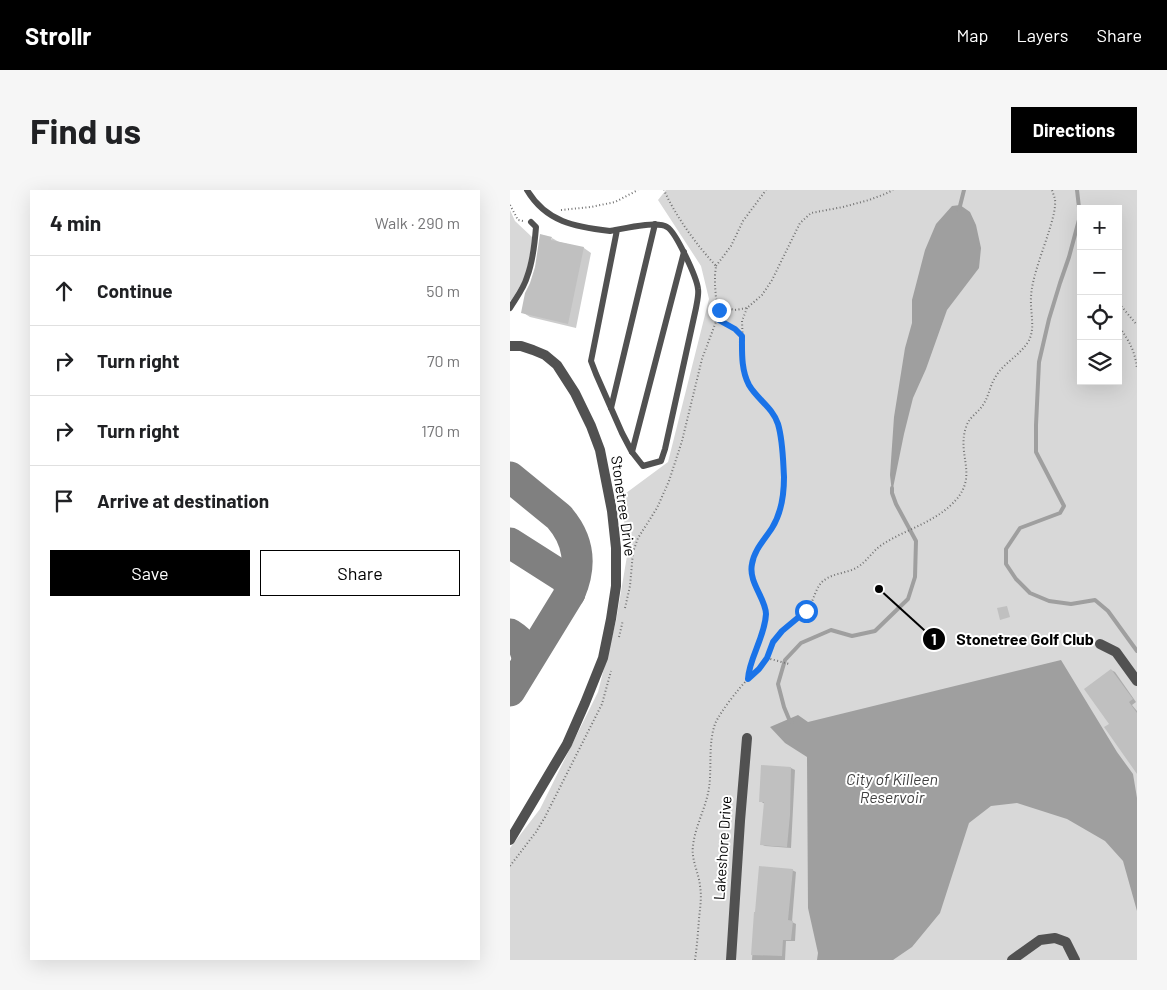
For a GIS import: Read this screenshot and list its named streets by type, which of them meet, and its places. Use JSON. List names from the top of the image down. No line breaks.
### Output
{"streets":{"street":["Stonetree Drive","Lakeshore Drive"]},"water":["City of Killeen Reservoir"],"places":["Stonetree Golf Club"],"page":{"header":"Strollr","nav":["Map","Layers","Share"],"buttons":["Directions",["Save","Share"]],"title":"Find us","heading":["4 min","Walk · 290 m"],"map_buttons":["+","−"],"list":[["Continue","50 m"],["Turn right","70 m"],["Turn right","170 m"],"Arrive at destination"]}}
